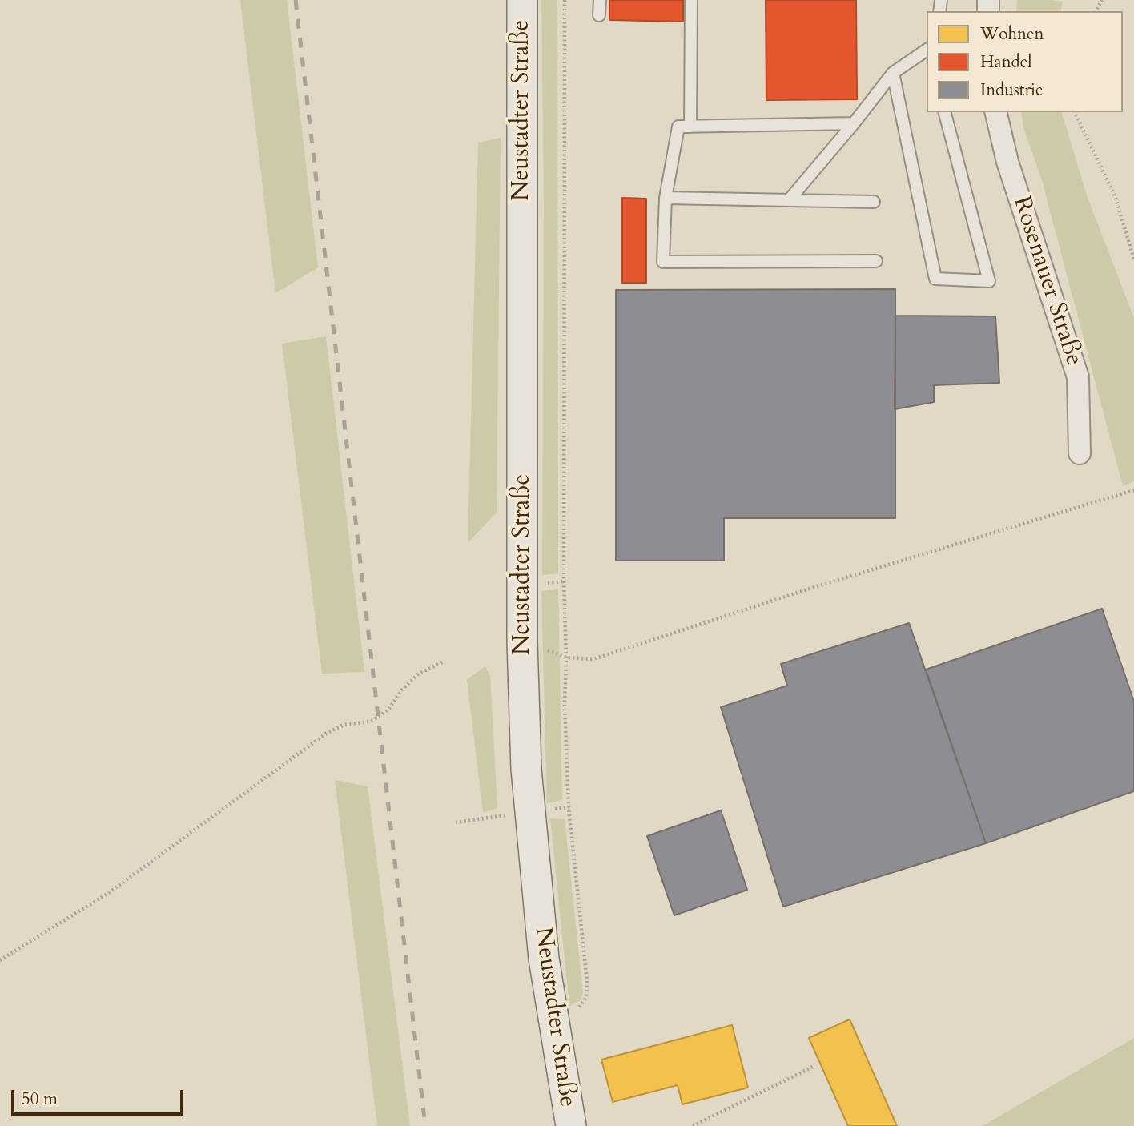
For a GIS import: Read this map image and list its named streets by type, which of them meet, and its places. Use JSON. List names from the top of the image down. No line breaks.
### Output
{"streets":{"street":["Neustadter Straße","Rosenauer Straße"]},"legend":["Wohnen","Handel","Industrie"],"scale_bar":"50 m"}
